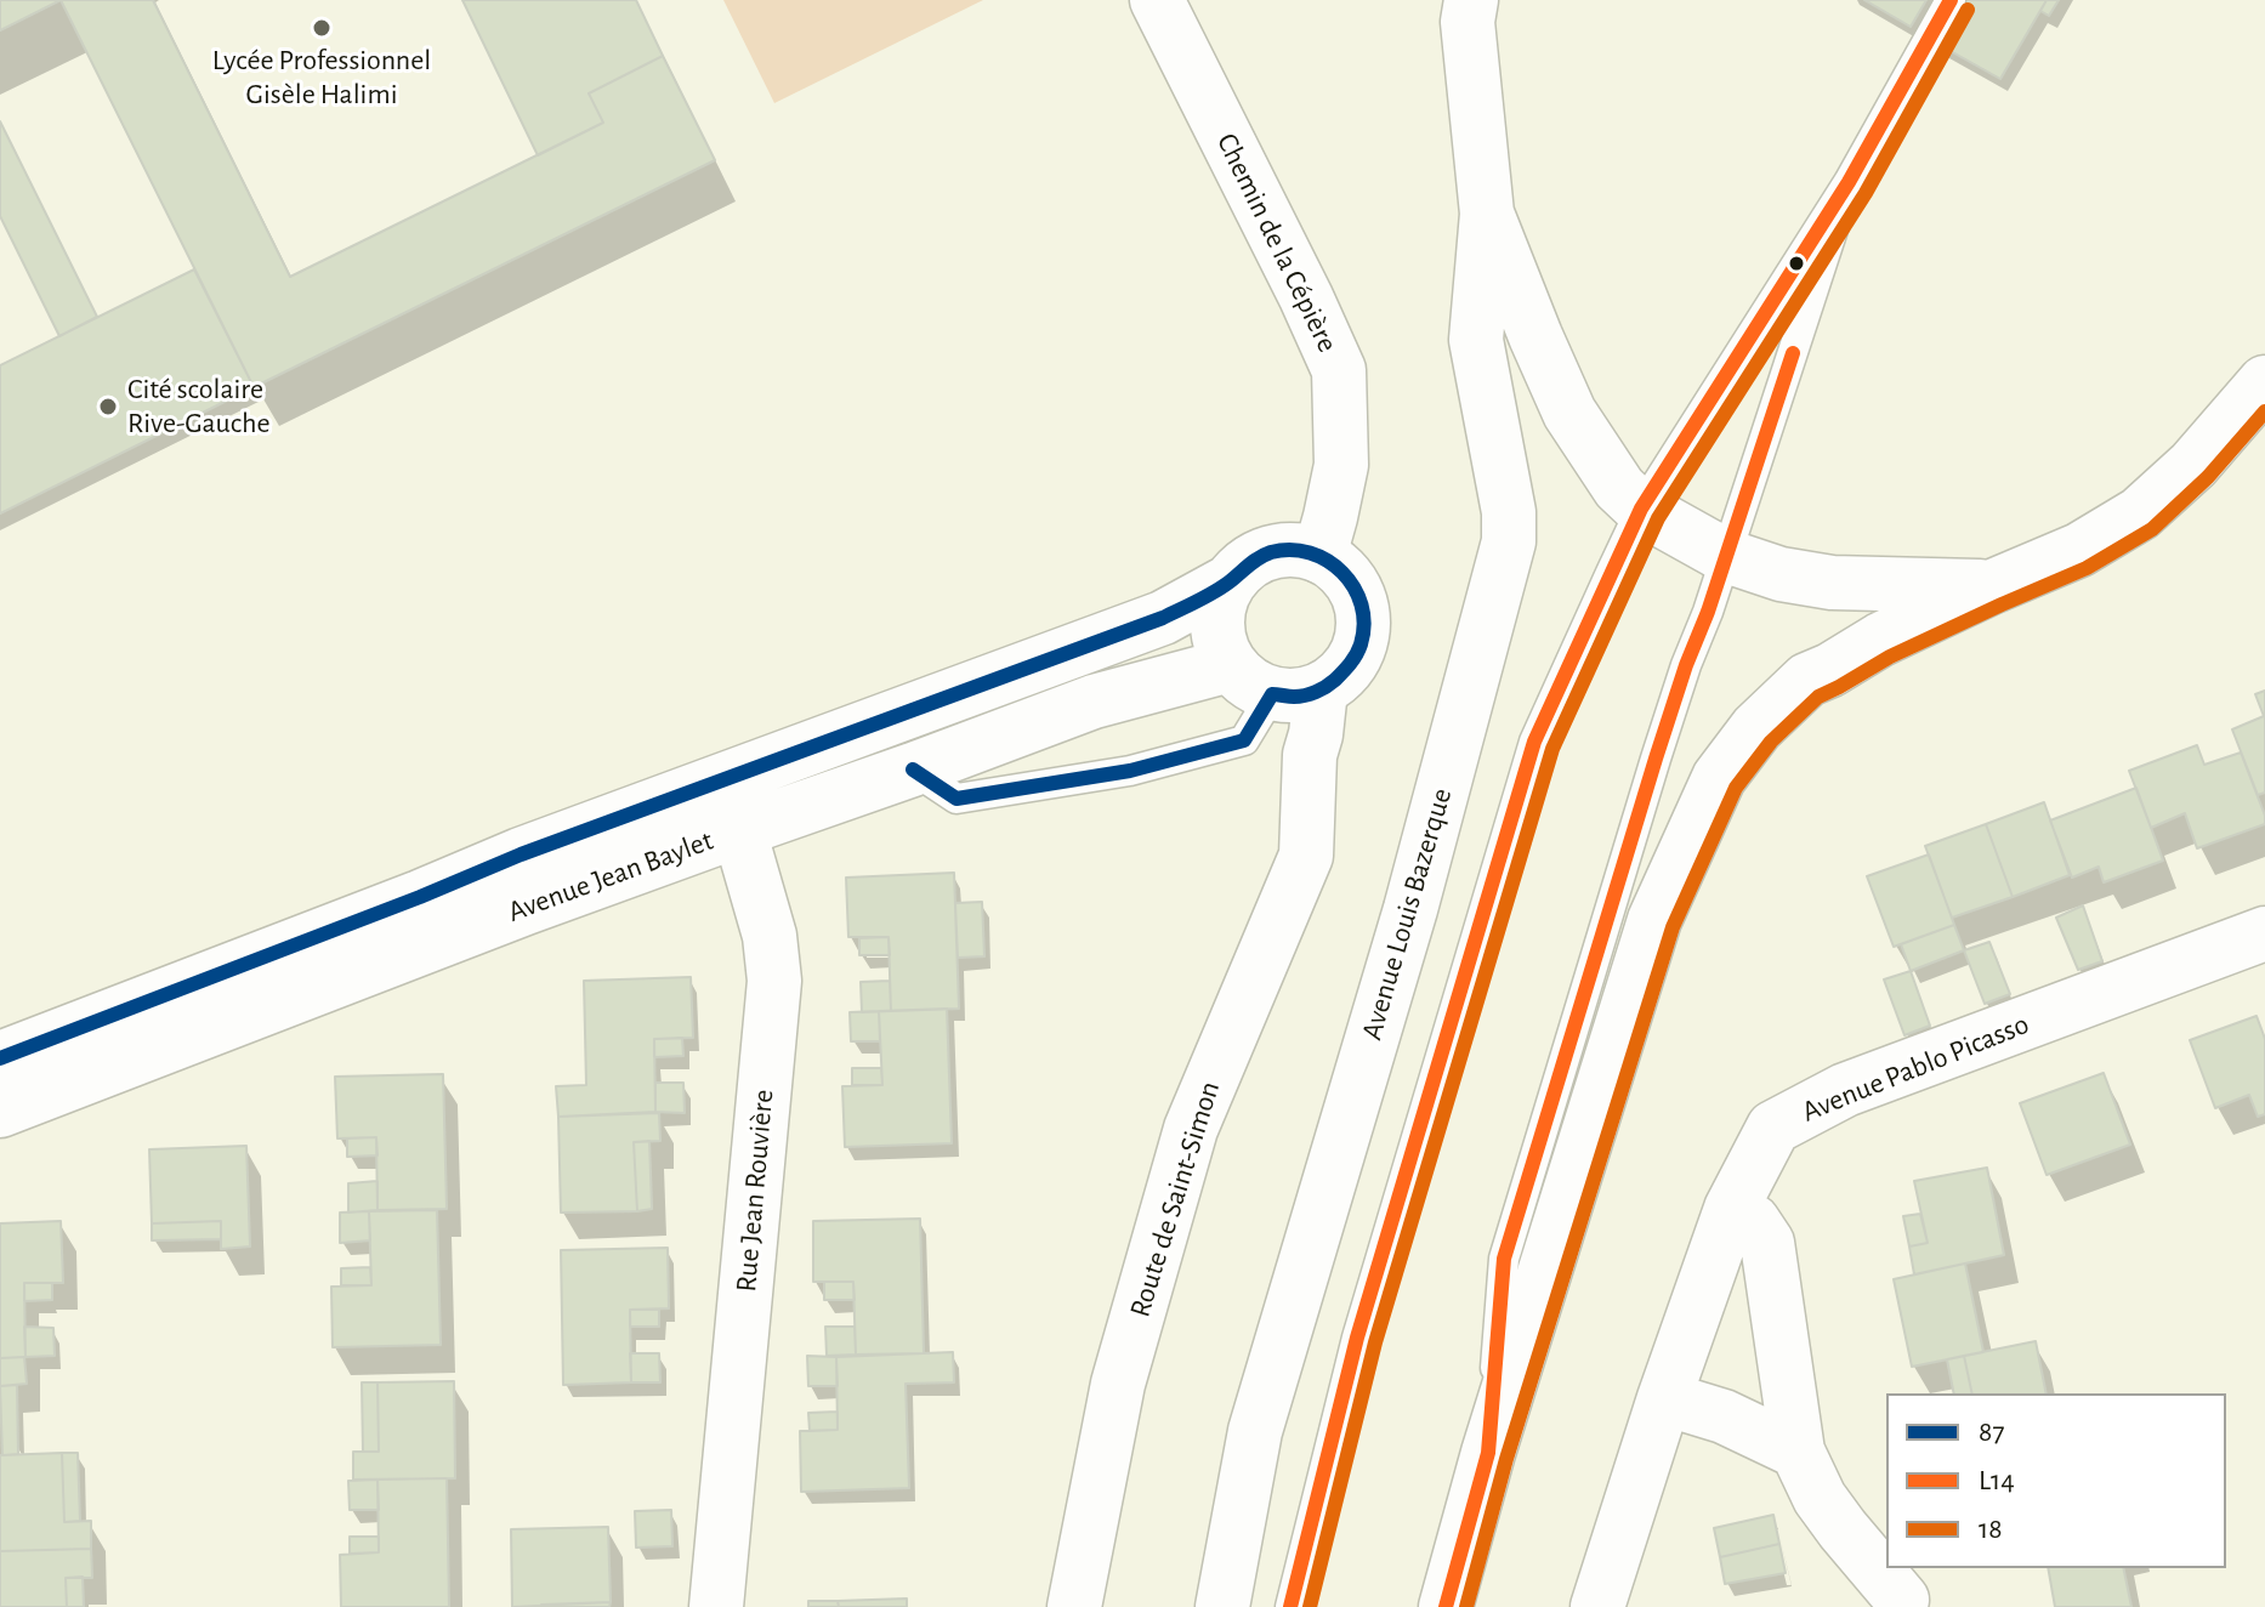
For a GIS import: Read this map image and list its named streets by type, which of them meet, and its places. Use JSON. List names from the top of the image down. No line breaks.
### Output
{"streets":{"street":["Chemin de la Cépière","Avenue Jean Baylet","Avenue Louis Bazerque","Avenue Pablo Picasso","Rue Jean Rouvière","Route de Saint-Simon"]},"crossings":[["Chemin de la Cépière","Avenue Jean Baylet"],["Chemin de la Cépière","Route de Saint-Simon"],["Avenue Jean Baylet","Rue Jean Rouvière"],["Avenue Jean Baylet","Route de Saint-Simon"]],"places":["Lycée Professionnel Gisèle Halimi","Cité scolaire Rive-Gauche"],"lines":["transit line L14","transit line 18","transit line 87"],"legend":["87","L14","18"]}
